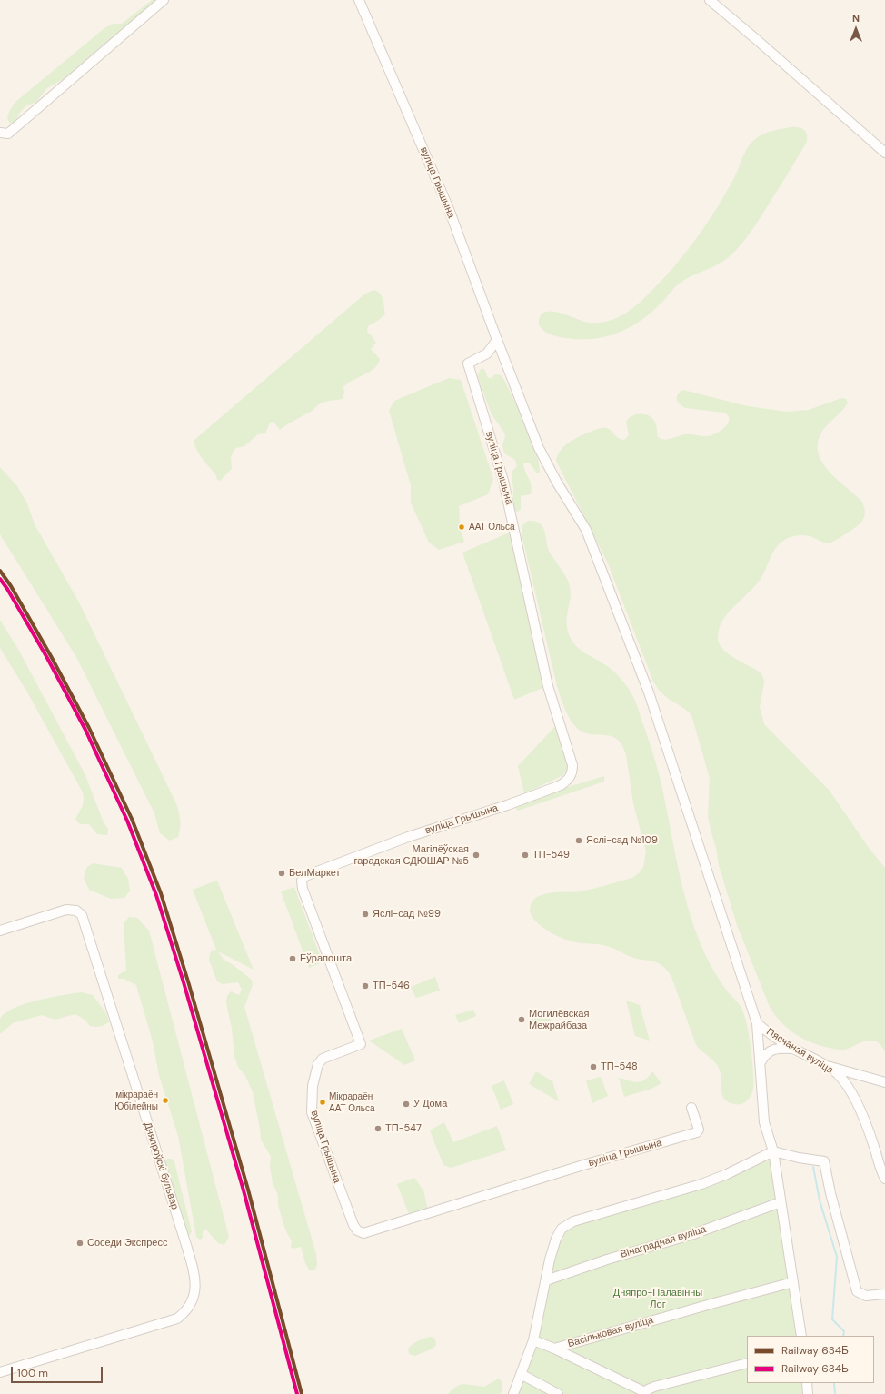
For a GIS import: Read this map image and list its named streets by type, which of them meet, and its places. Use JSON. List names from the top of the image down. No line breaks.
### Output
{"streets":{"street":["вуліца Грышына","Пясчаная вуліца","Дняпроўскі бульвар","Вінаградная вуліца","Васільковая вуліца"]},"parks":["Дняпро-Палавінны Лог"],"places":["ААТ Ольса","Яслі-сад №109","Магілёўская гарадская СДЮШАР №5","ТП-549","БелМаркет","Яслі-сад №99","Еўрапошта","ТП-546","Могилёвская Межрайбаза","ТП-548","мікрараён Юбілейны","Мікрараён ААТ Ольса","У Дома","ТП-547","Соседи Экспресс"],"lines":["rail line 634Б","rail line 634Ь"],"legend":["Railway 634Б","Railway 634Ь"],"scale_bar":"100 m","north":"top"}
